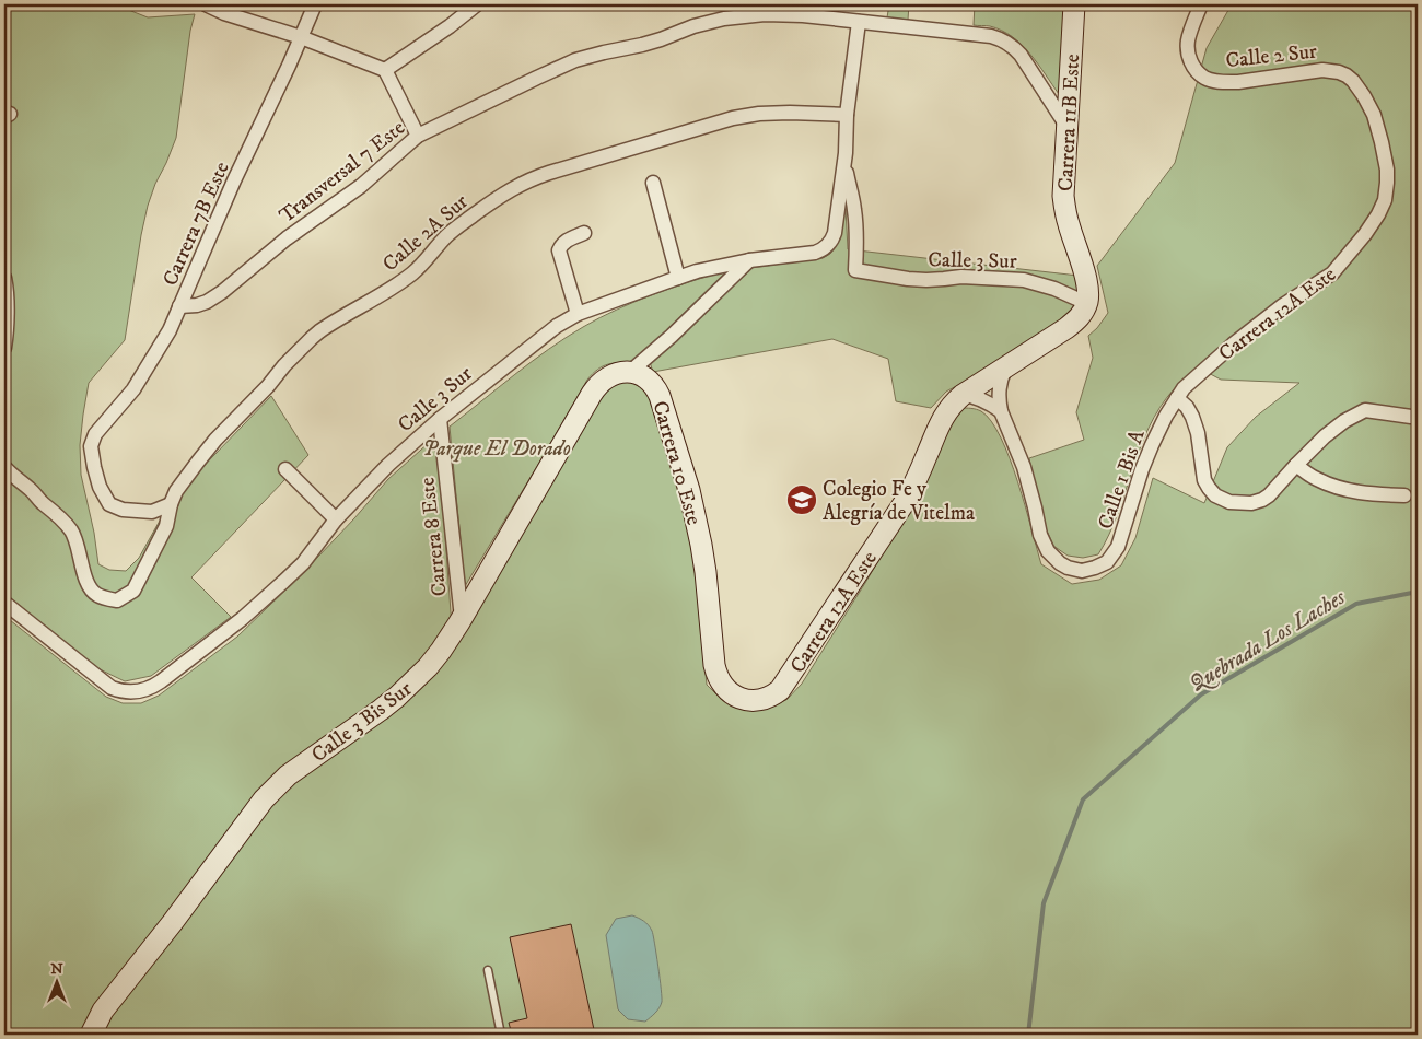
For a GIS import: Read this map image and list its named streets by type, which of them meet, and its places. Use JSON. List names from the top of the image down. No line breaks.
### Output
{"streets":{"street":["Calle 2 Sur","Carrera 11B Este","Transversal 7 Este","Carrera 7B Este","Calle 2A Sur","Calle 3 Sur","Carrera 12A Este","Carrera 10 Este","Calle 1 Bis A","Carrera 8 Este","Calle 3 Bis Sur"]},"crossings":[["Calle 2 Sur","Carrera 12A Este"],["Carrera 11B Este","Calle 3 Sur"],["Carrera 11B Este","Carrera 12A Este"],["Transversal 7 Este","Carrera 7B Este"],["Carrera 7B Este","Calle 2A Sur"],["Calle 3 Sur","Carrera 12A Este"],["Calle 3 Sur","Carrera 8 Este"],["Carrera 12A Este","Carrera 10 Este"],["Carrera 12A Este","Calle 1 Bis A"],["Carrera 10 Este","Calle 3 Bis Sur"],["Carrera 8 Este","Calle 3 Bis Sur"]],"water":["Quebrada Los Laches"],"parks":["Parque El Dorado"],"places":{"school or university":["Colegio Fe y Alegría de Vitelma"]},"north":"top"}
